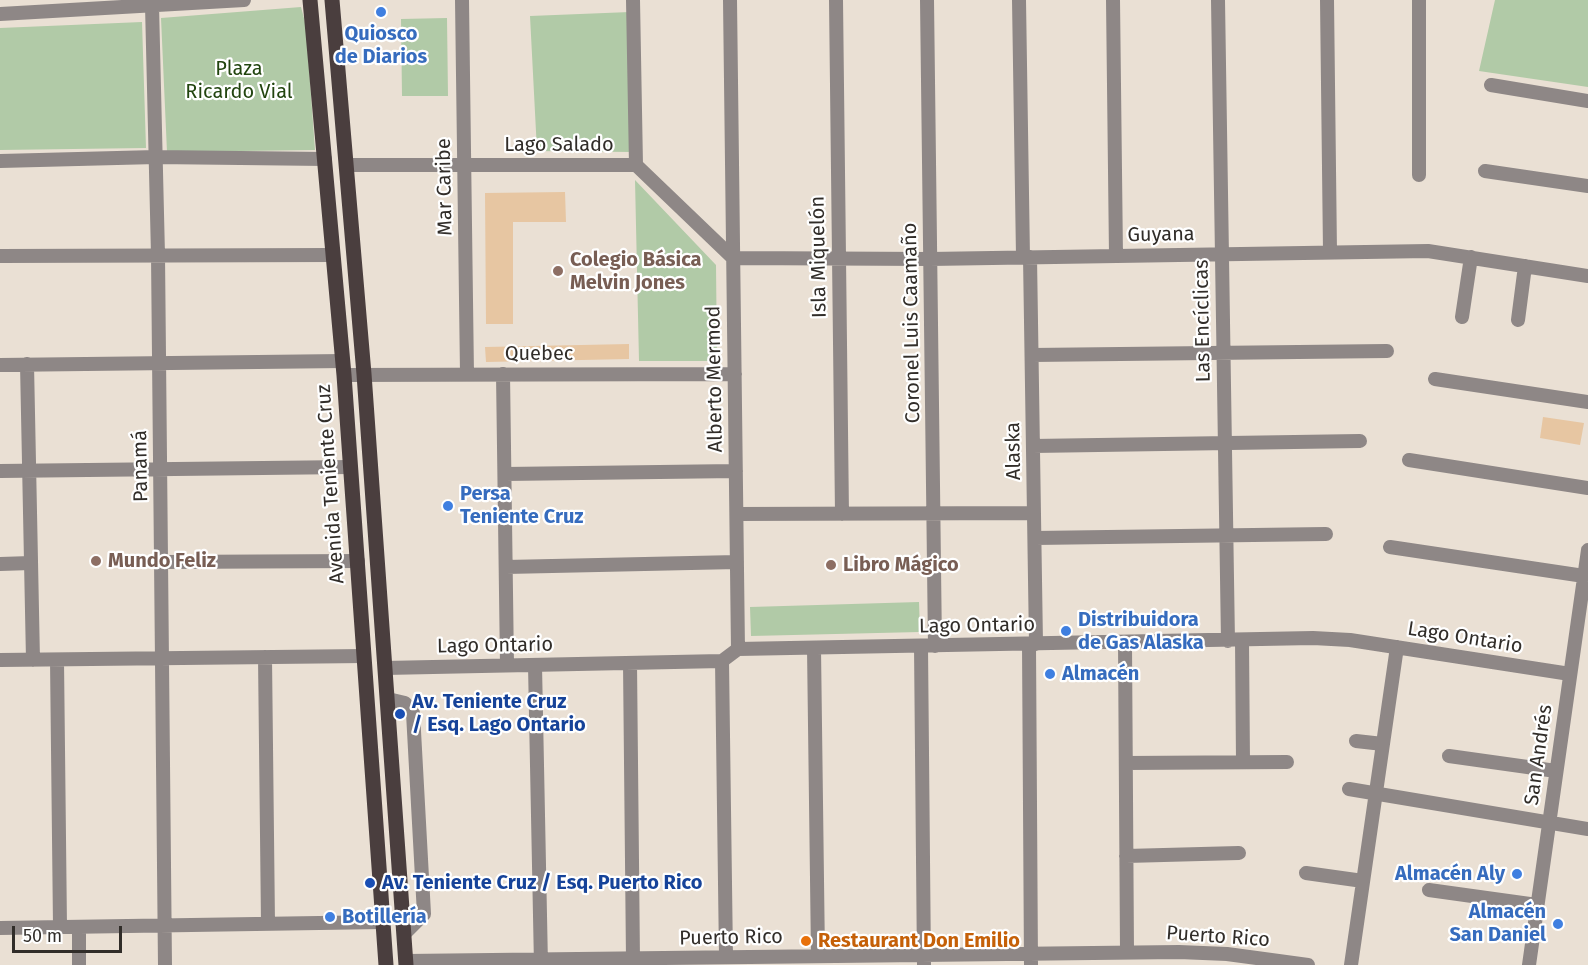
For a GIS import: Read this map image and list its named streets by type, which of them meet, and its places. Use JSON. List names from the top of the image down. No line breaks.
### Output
{"streets":{"main road":["Avenida Teniente Cruz"],"street":["Lago Salado","Mar Caribe","Guyana","Isla Miquelón","Las Encíclicas","Coronel Luis Caamaño","Quebec","Alberto Mermod","Alaska","Panamá","Lago Ontario","San Andrés","Puerto Rico"]},"crossings":[["Lago Salado","Mar Caribe"],["Lago Salado","Guyana"],["Lago Salado","Alberto Mermod"],["Lago Salado","Avenida Teniente Cruz"],["Mar Caribe","Quebec"],["Guyana","Isla Miquelón"],["Guyana","Las Encíclicas"],["Guyana","Coronel Luis Caamaño"],["Guyana","Alberto Mermod"],["Guyana","Alaska"],["Las Encíclicas","Lago Ontario"],["Coronel Luis Caamaño","Lago Ontario"],["Quebec","Alberto Mermod"],["Quebec","Panamá"],["Quebec","Avenida Teniente Cruz"],["Alberto Mermod","Lago Ontario"],["Alaska","Lago Ontario"],["Alaska","Puerto Rico"],["Avenida Teniente Cruz","Lago Ontario"],["Avenida Teniente Cruz","Puerto Rico"],["Lago Ontario","San Andrés"]],"parks":["Plaza Ricardo Vial"],"places":["Quiosco de Diarios","Colegio Básica Melvin Jones","Persa Teniente Cruz","Mundo Feliz","Libro Mágico","Distribuidora de Gas Alaska","Almacén","Av. Teniente Cruz / Esq. Lago Ontario","Almacén Aly","Av. Teniente Cruz / Esq. Puerto Rico","Botillería","Almacén San Daniel","Restaurant Don Emilio"],"scale_bar":"50 m"}
